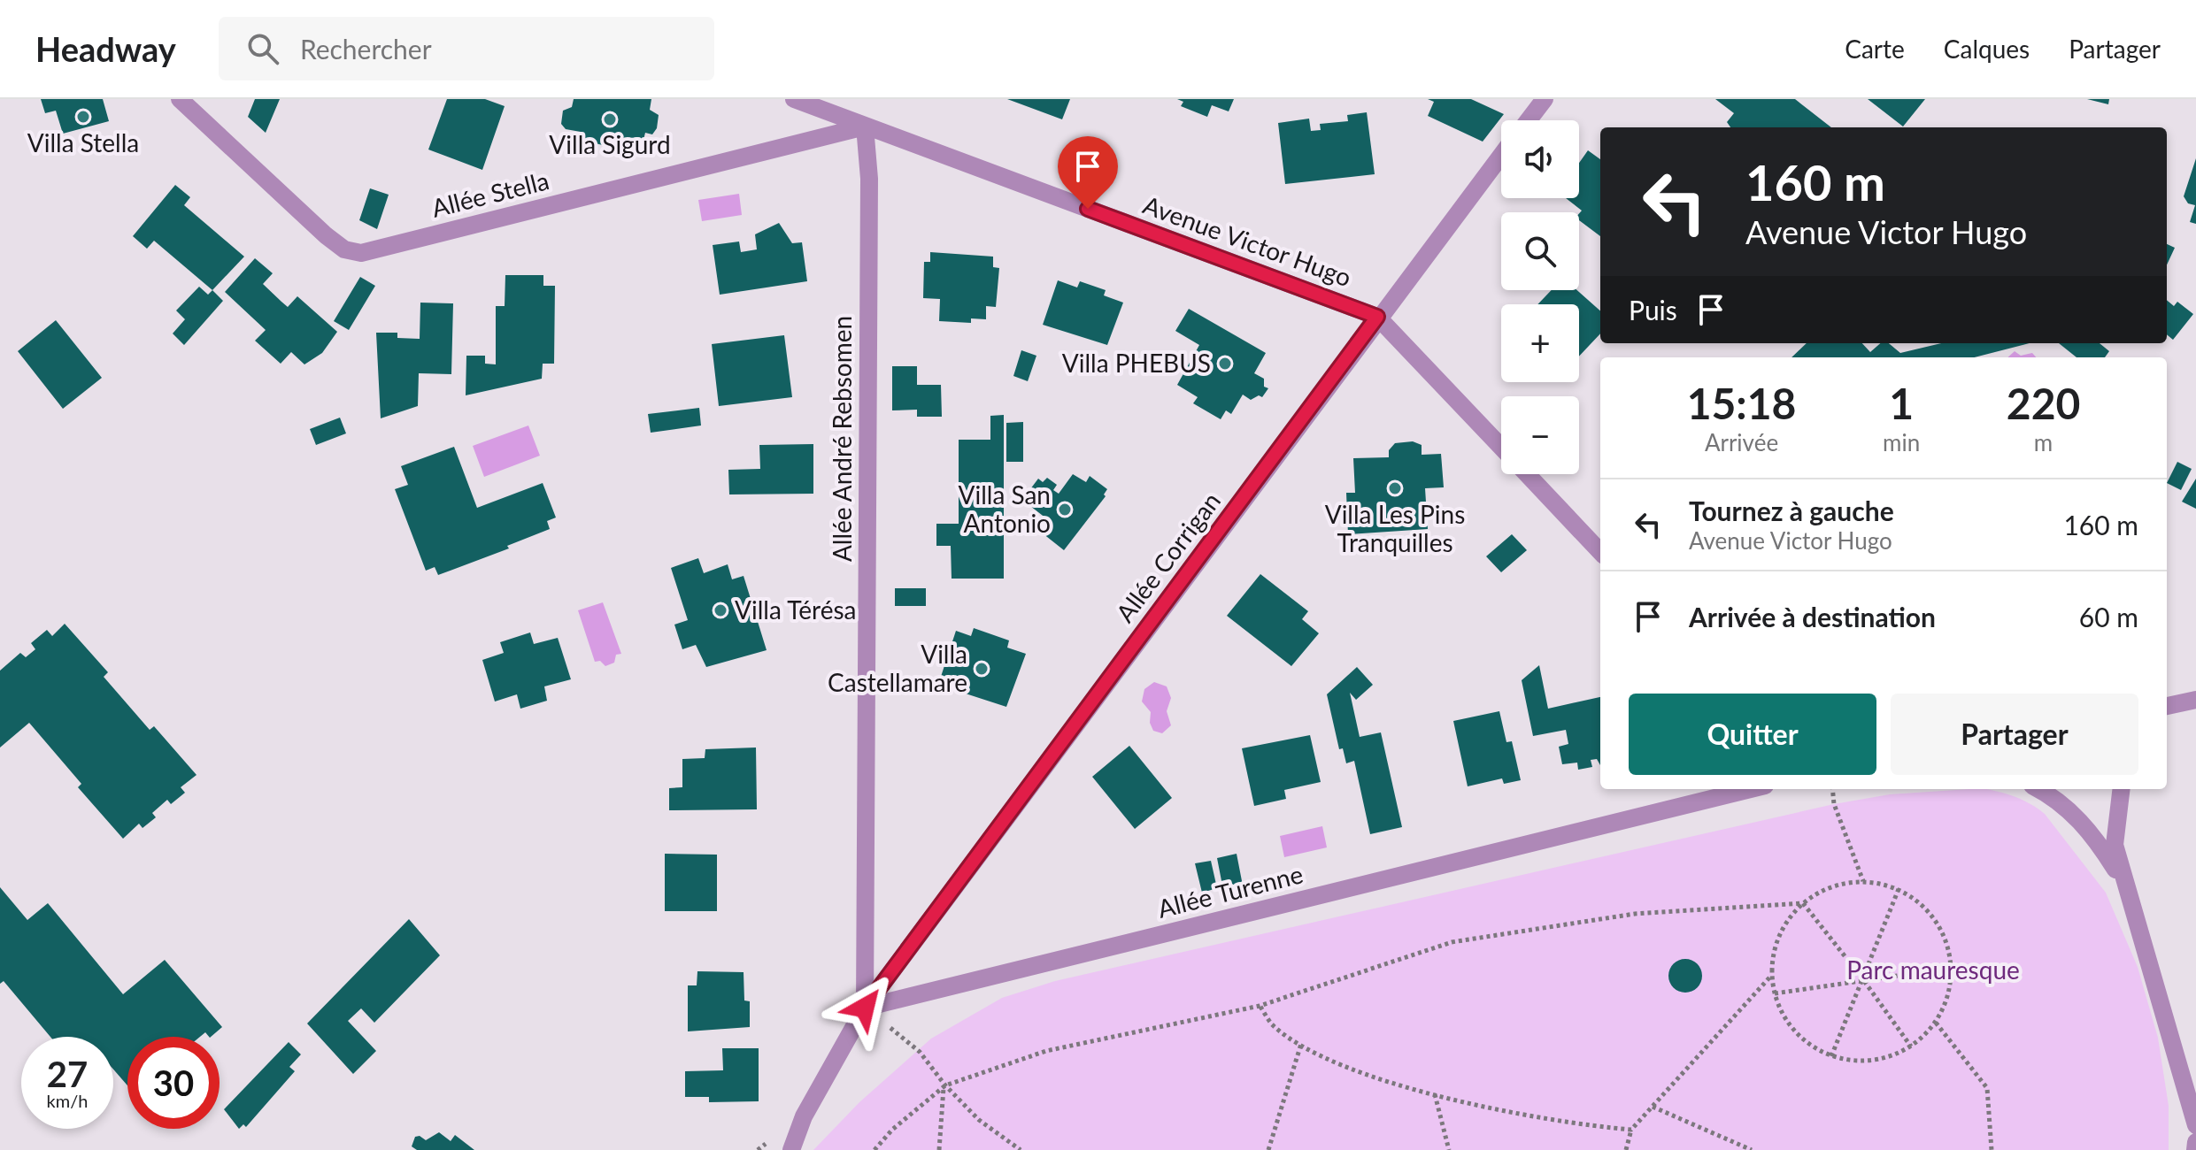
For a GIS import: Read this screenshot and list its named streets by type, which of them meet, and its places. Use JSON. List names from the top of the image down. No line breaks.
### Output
{"streets":{"street":["Allée Stella","Avenue Victor Hugo","Allée André Rebsomen","Allée Corrigan","Allée Turenne"]},"crossings":[["Allée Stella","Avenue Victor Hugo"],["Allée Stella","Allée André Rebsomen"],["Avenue Victor Hugo","Allée André Rebsomen"],["Avenue Victor Hugo","Allée Corrigan"],["Allée André Rebsomen","Allée Corrigan"],["Allée André Rebsomen","Allée Turenne"],["Allée Corrigan","Allée Turenne"]],"parks":["Parc mauresque"],"places":["Villa Stella","Villa Sigurd","Villa PHEBUS","Villa Les Pins Tranquilles","Villa San Antonio","Villa Térésa","Villa Castellamare"],"page":{"header":"Headway","search":"Rechercher","nav":["Carte","Calques","Partager"],"map_buttons":["+","−"],"turn":["160 m","Avenue Victor Hugo"],"then":"Puis","eta":["15:18","Arrivée","1","min","220","m"],"list":[{"name":"Tournez à gauche","note":"Avenue Victor Hugo","value":"160 m"},{"name":"Arrivée à destination","value":"60 m"}],"buttons":["Quitter","Partager"],"speed":"27 km/h","limit":"30"}}
